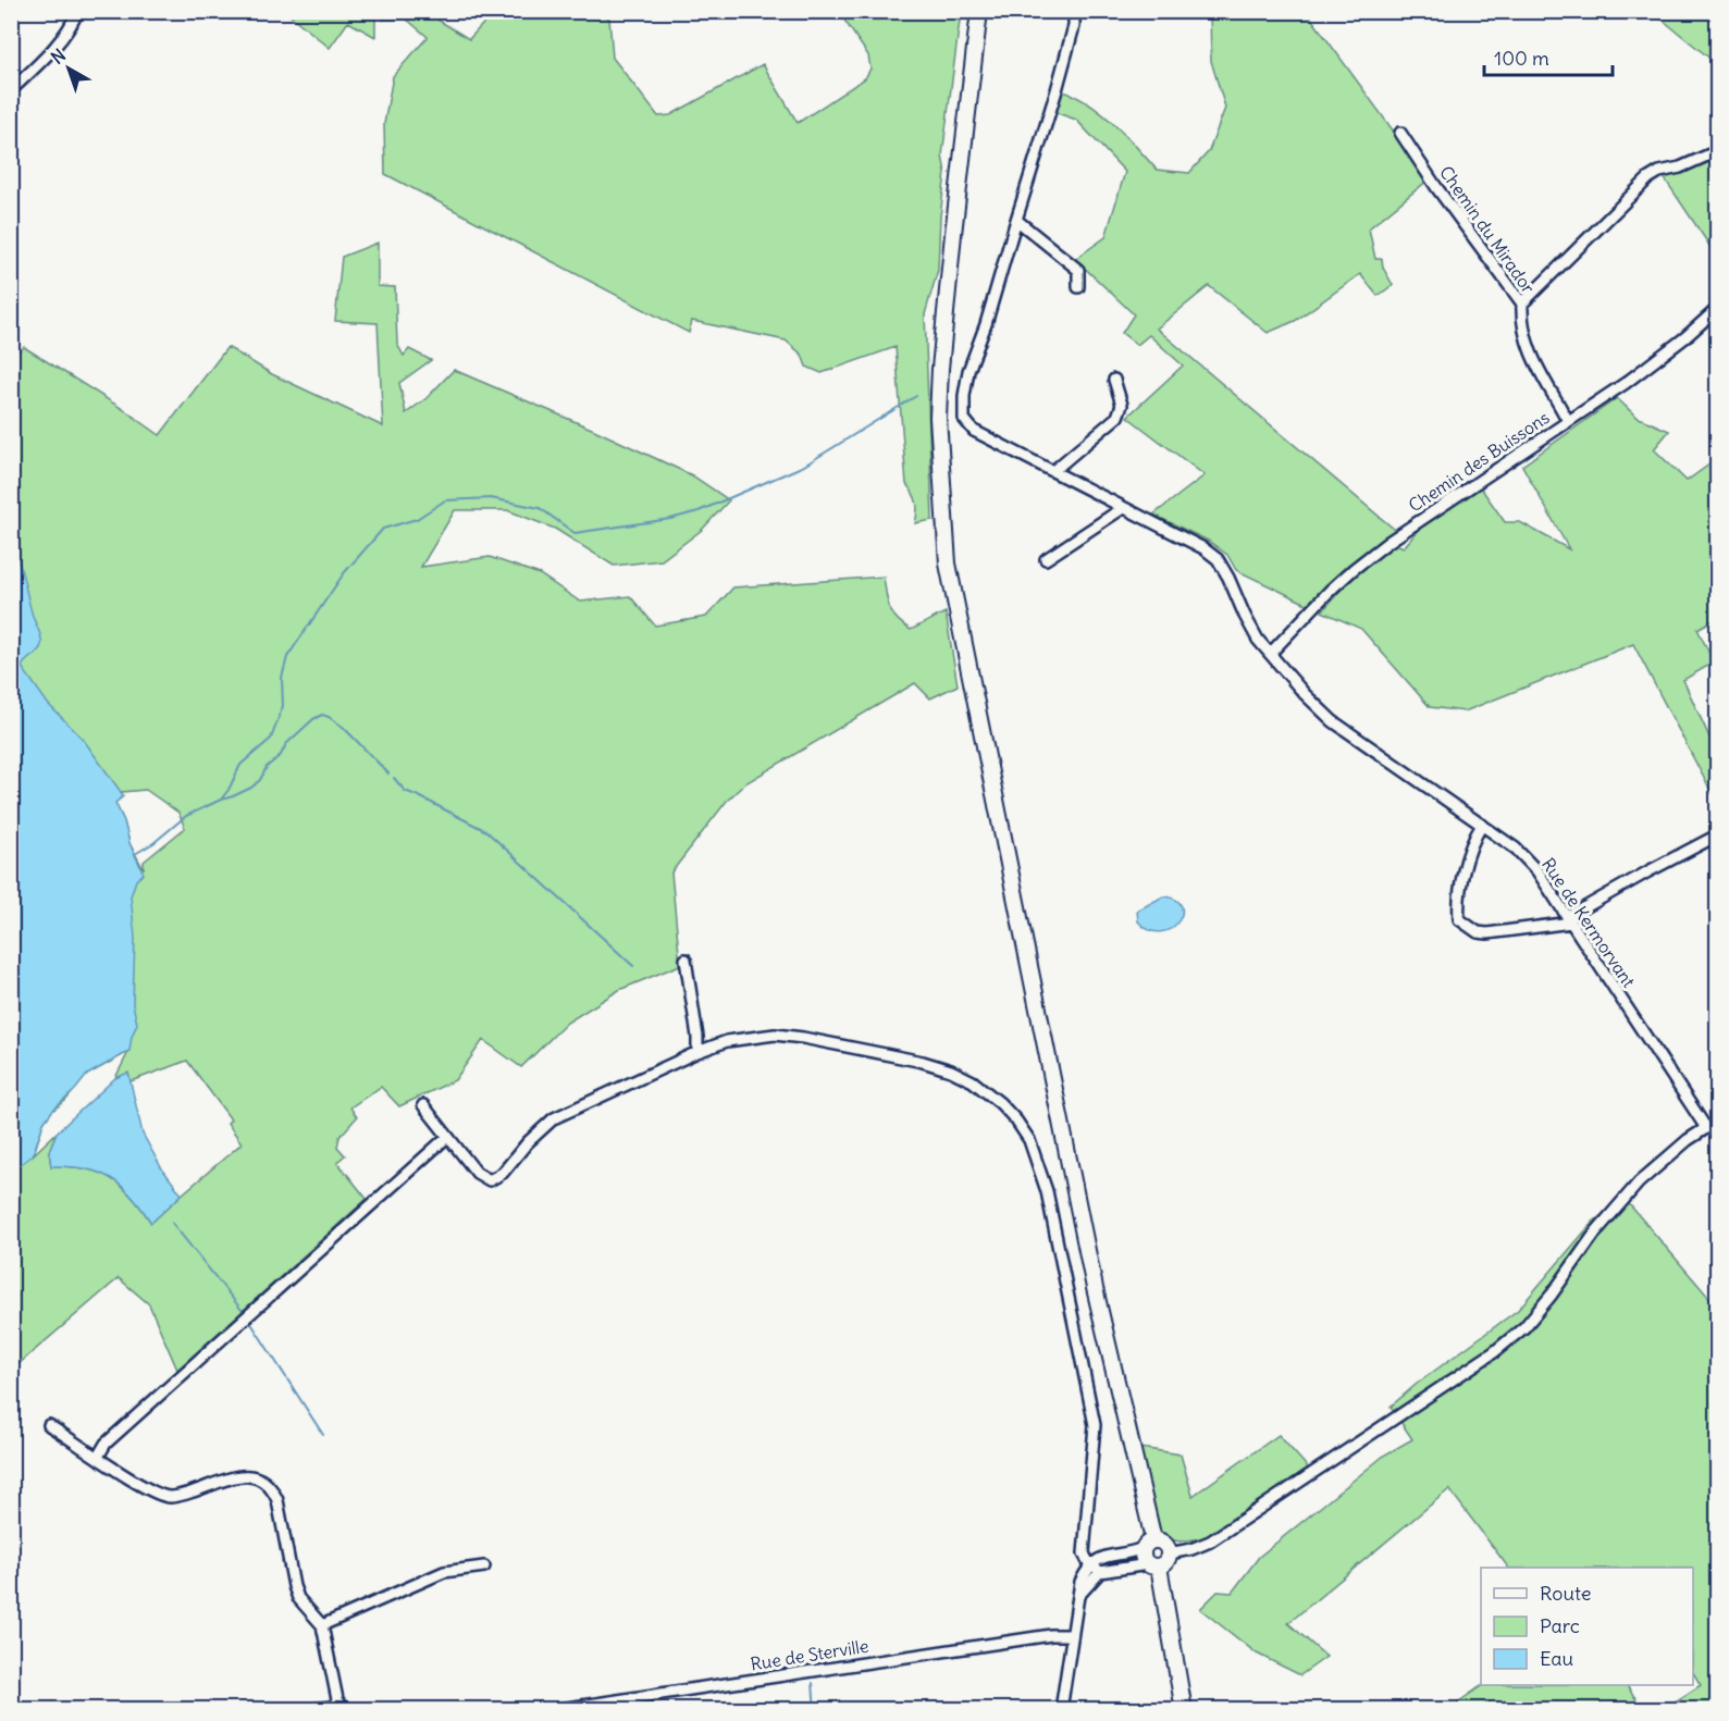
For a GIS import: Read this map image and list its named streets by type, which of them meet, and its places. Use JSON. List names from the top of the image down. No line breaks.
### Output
{"streets":{"street":["Chemin du Mirador","Chemin des Buissons","Rue de Kermorvant","Rue de Sterville"]},"crossings":[["Chemin du Mirador","Chemin des Buissons"],["Chemin des Buissons","Rue de Kermorvant"]],"legend":["Route","Parc","Eau"],"scale_bar":"100 m","north":"top left"}
